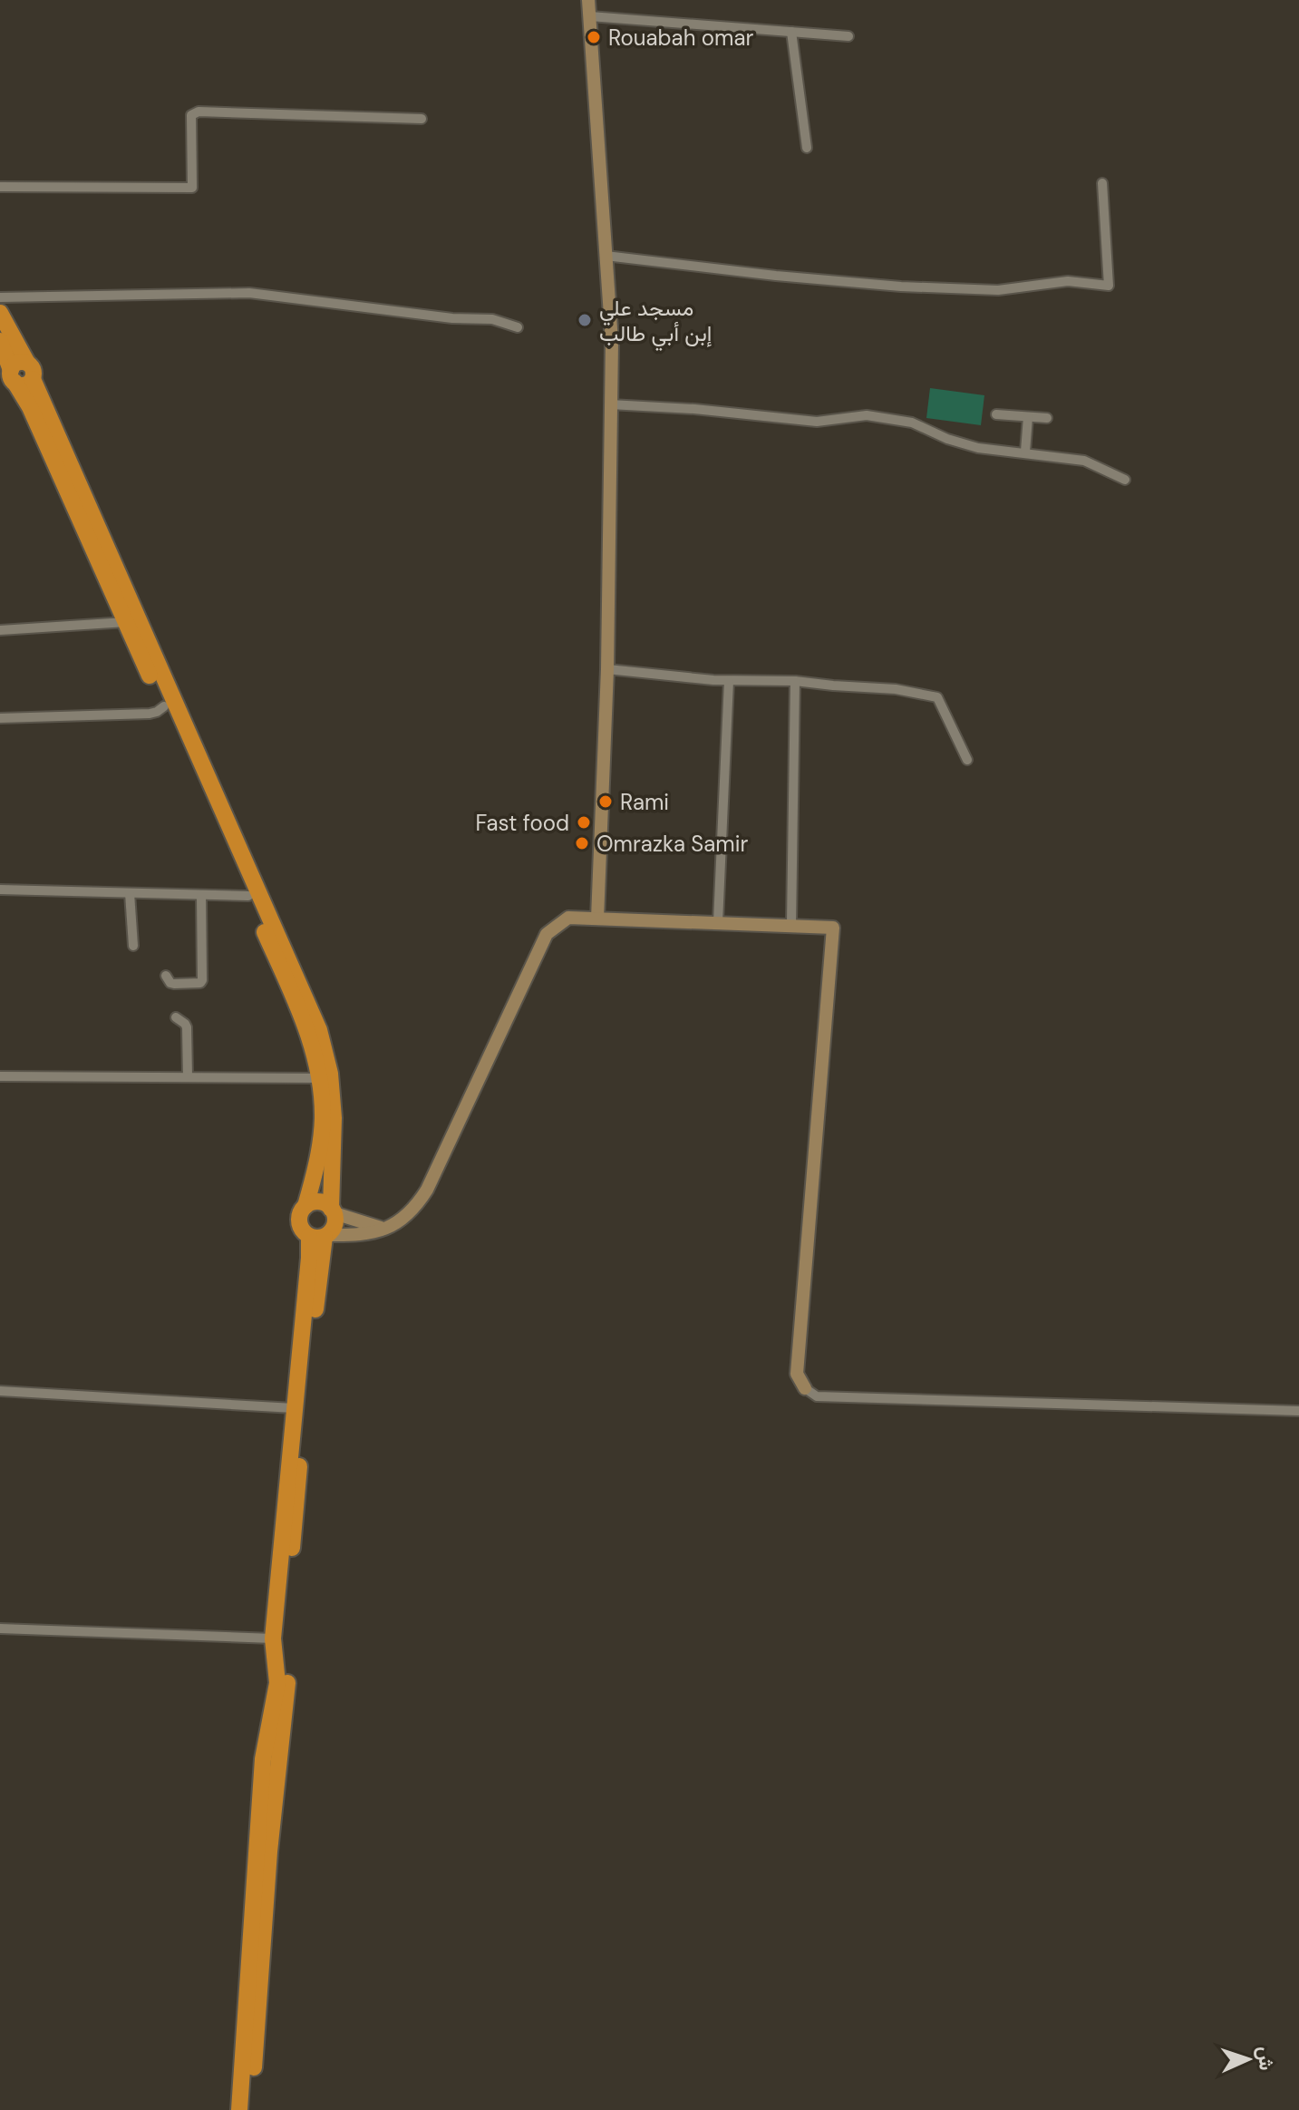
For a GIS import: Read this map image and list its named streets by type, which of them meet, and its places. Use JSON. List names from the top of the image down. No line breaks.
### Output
{"places":["Rouabah omar","مسجد علي إبن أبي طالب","Rami","Fast food","Omrazka Samir"],"north":"right"}
